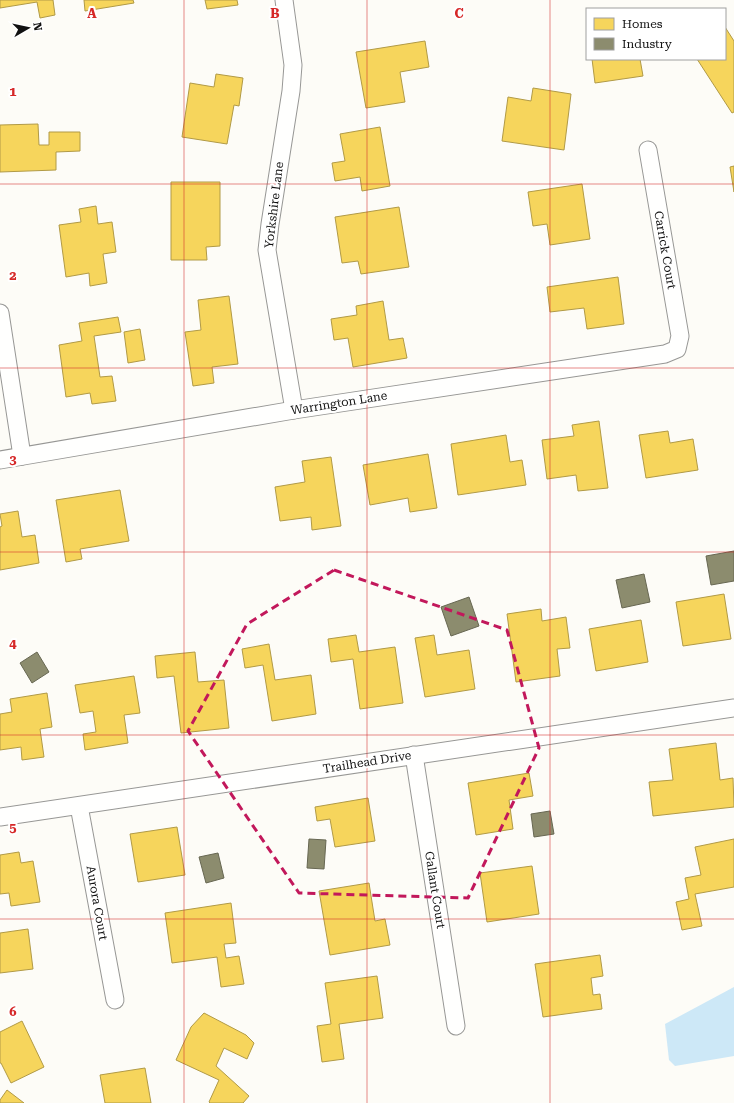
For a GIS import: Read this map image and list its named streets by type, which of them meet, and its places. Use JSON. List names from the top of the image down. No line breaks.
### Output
{"streets":{"street":["Yorkshire Lane","Carrick Court","Warrington Lane","Trailhead Drive","Gallant Court","Aurora Court"]},"crossings":[["Yorkshire Lane","Warrington Lane"],["Carrick Court","Warrington Lane"],["Trailhead Drive","Gallant Court"],["Trailhead Drive","Aurora Court"]],"legend":["Homes","Industry"],"north":"right","grid":{"columns":["A","B","C"],"rows":["1","2","3","4","5","6"]}}
